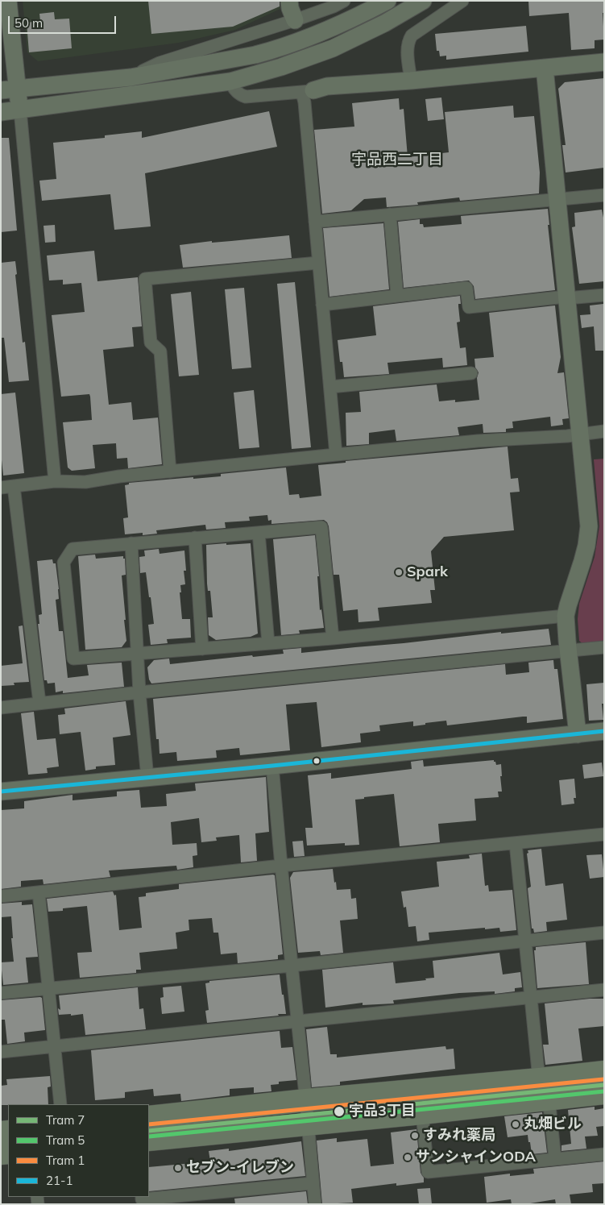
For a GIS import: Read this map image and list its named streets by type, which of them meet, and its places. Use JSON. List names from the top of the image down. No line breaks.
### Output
{"districts":["宇品西二丁目"],"places":["Spark","宇品3丁目","丸畑ビル","すみれ薬局","サンシャインODA","セブン-イレブン"],"lines":["transit line 21-1","tram line 1","tram line 7","tram line 5"],"legend":["Tram 7","Tram 5","Tram 1","21-1"],"scale_bar":"50 m"}
